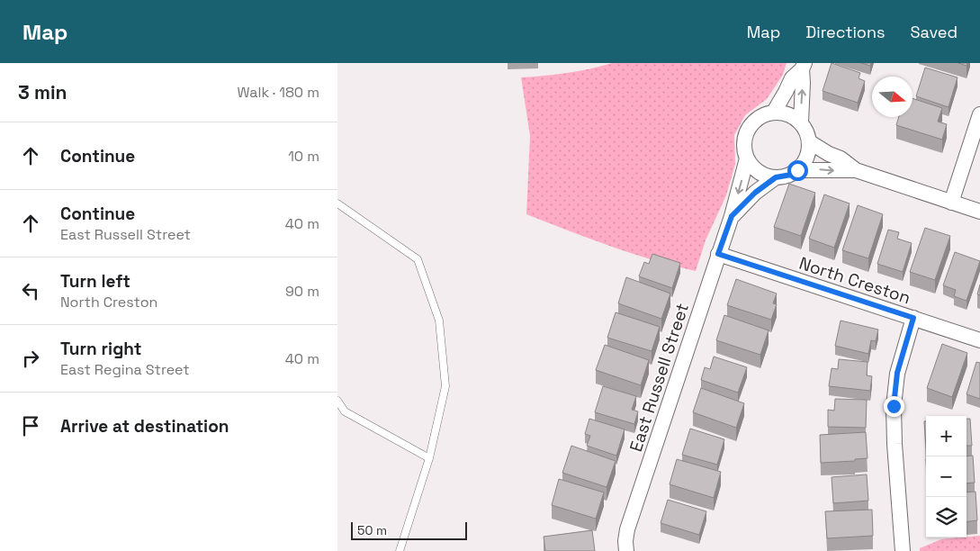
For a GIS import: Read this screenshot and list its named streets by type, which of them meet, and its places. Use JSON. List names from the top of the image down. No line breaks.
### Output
{"streets":{"street":["North Creston","East Russell Street"]},"crossings":[["North Creston","East Russell Street"]],"scale_bar":"50 m","north":"right","page":{"header":"Map","nav":["Map","Directions","Saved"],"heading":["3 min","Walk · 180 m"],"list":[["Continue","10 m"],["Continue","East Russell Street","40 m"],["Turn left","North Creston","90 m"],["Turn right","East Regina Street","40 m"],"Arrive at destination"],"map_buttons":["+","−"],"scale":"50 m"}}
